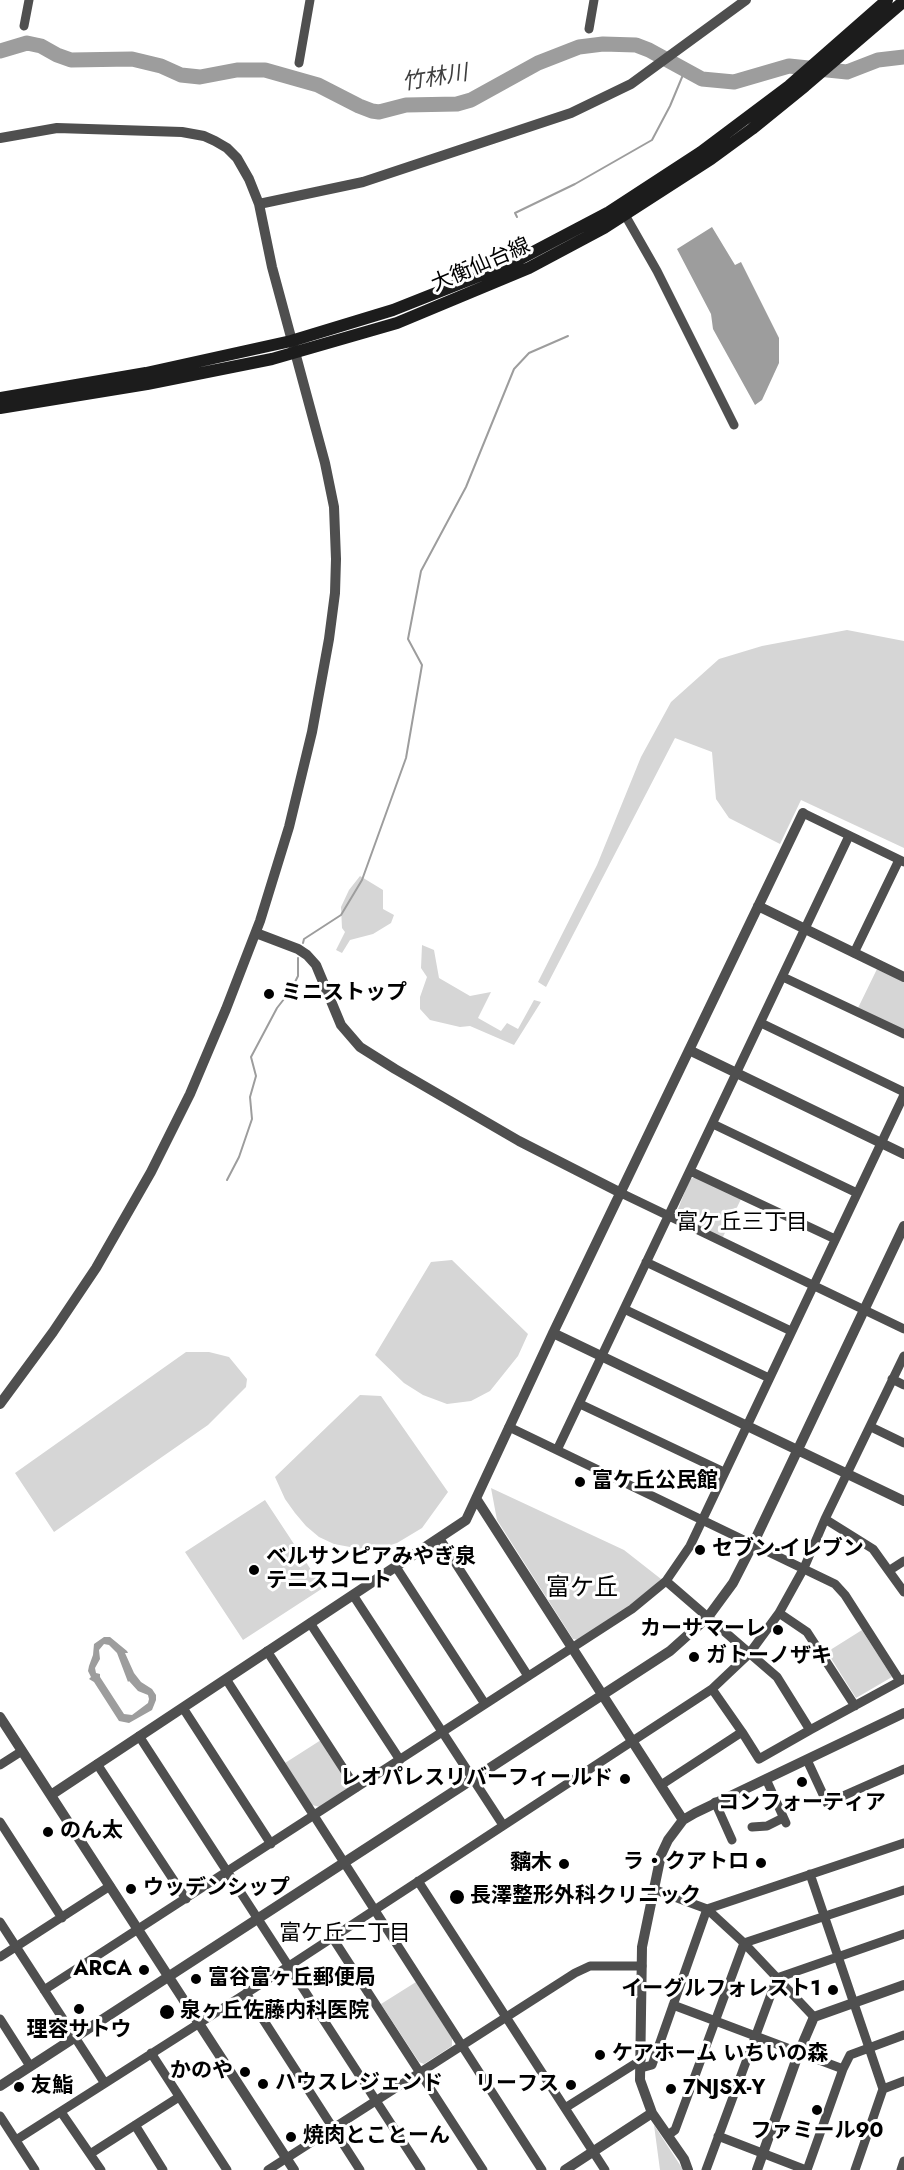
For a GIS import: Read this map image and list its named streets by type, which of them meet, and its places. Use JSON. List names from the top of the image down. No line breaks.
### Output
{"streets":{"main road":["大衡仙台線"]},"districts":["富ケ丘三丁目","富ケ丘","富ケ丘二丁目"],"water":["竹林川"],"places":["ミニストップ","富ケ丘公民館","セブン-イレブン","ベルサンピアみやぎ泉 テニスコート","カーサマーレ","ガトーノザキ","レオパレスリバーフィールド","コンフォーティア","のん太","ラ・クアトロ","黐木","ウッデンシップ","長澤整形外科クリニック","ARCA","富谷富ヶ丘郵便局","イーグルフォレスト1","理容サトウ","泉ヶ丘佐藤内科医院","ケアホーム いちいの森","かのや","ハウスレジェンド","リーフス","友鮨","7NJSX-Y","ファミール90","焼肉とことーん"]}
